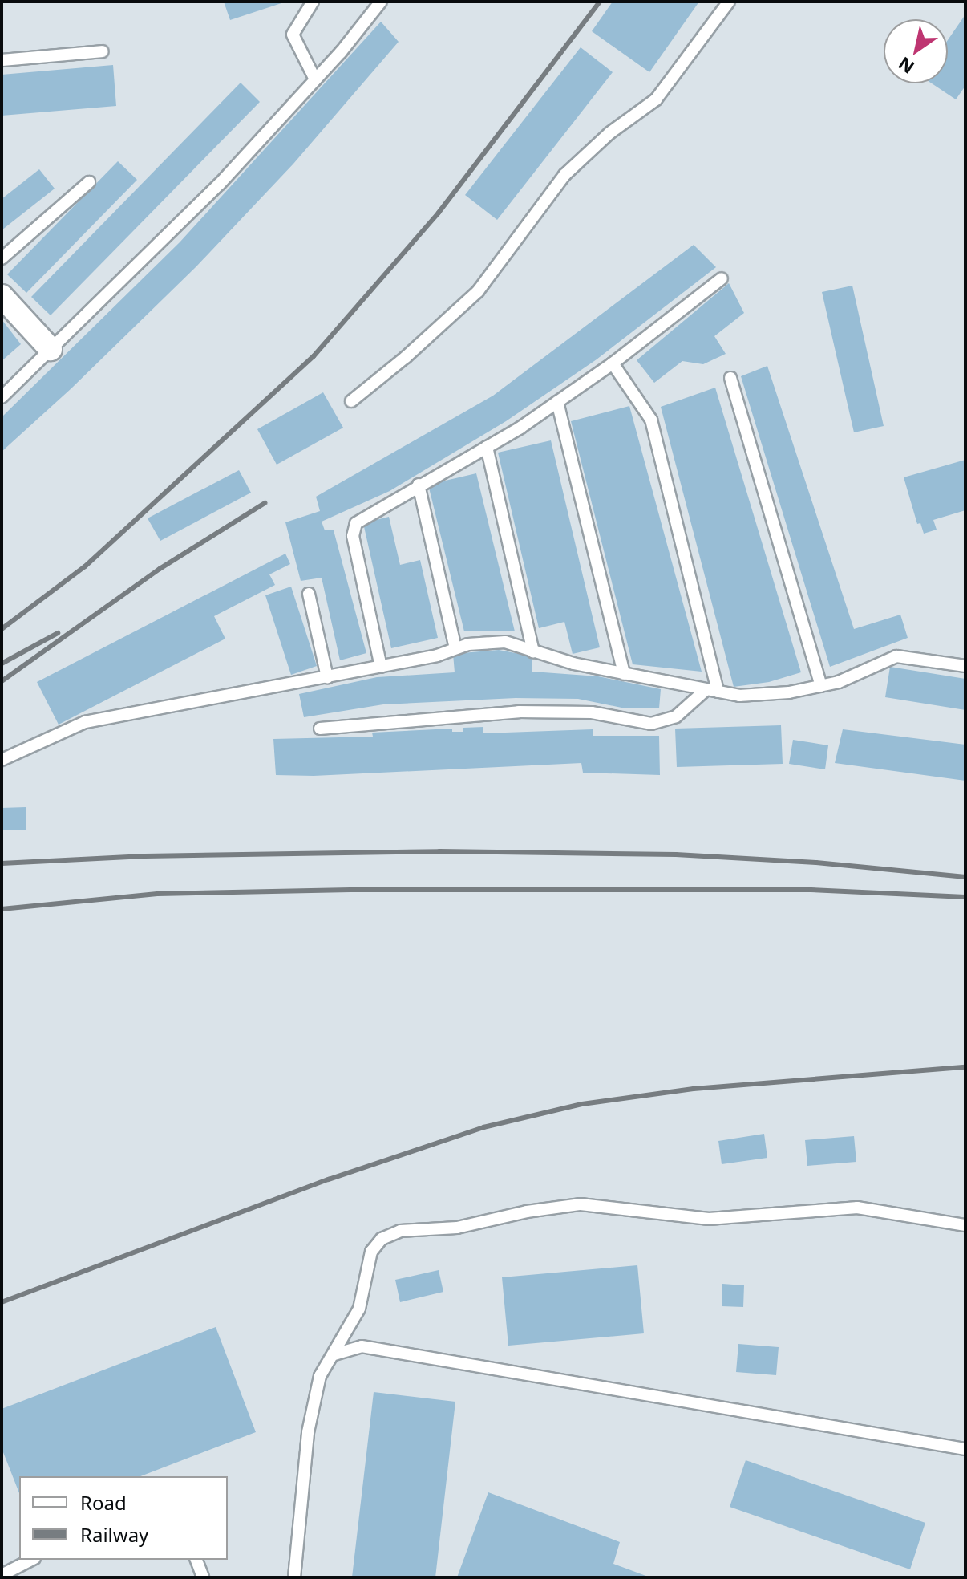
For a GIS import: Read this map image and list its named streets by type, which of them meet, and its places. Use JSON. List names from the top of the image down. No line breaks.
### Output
{"legend":["Road","Railway"],"north":"bottom left"}
